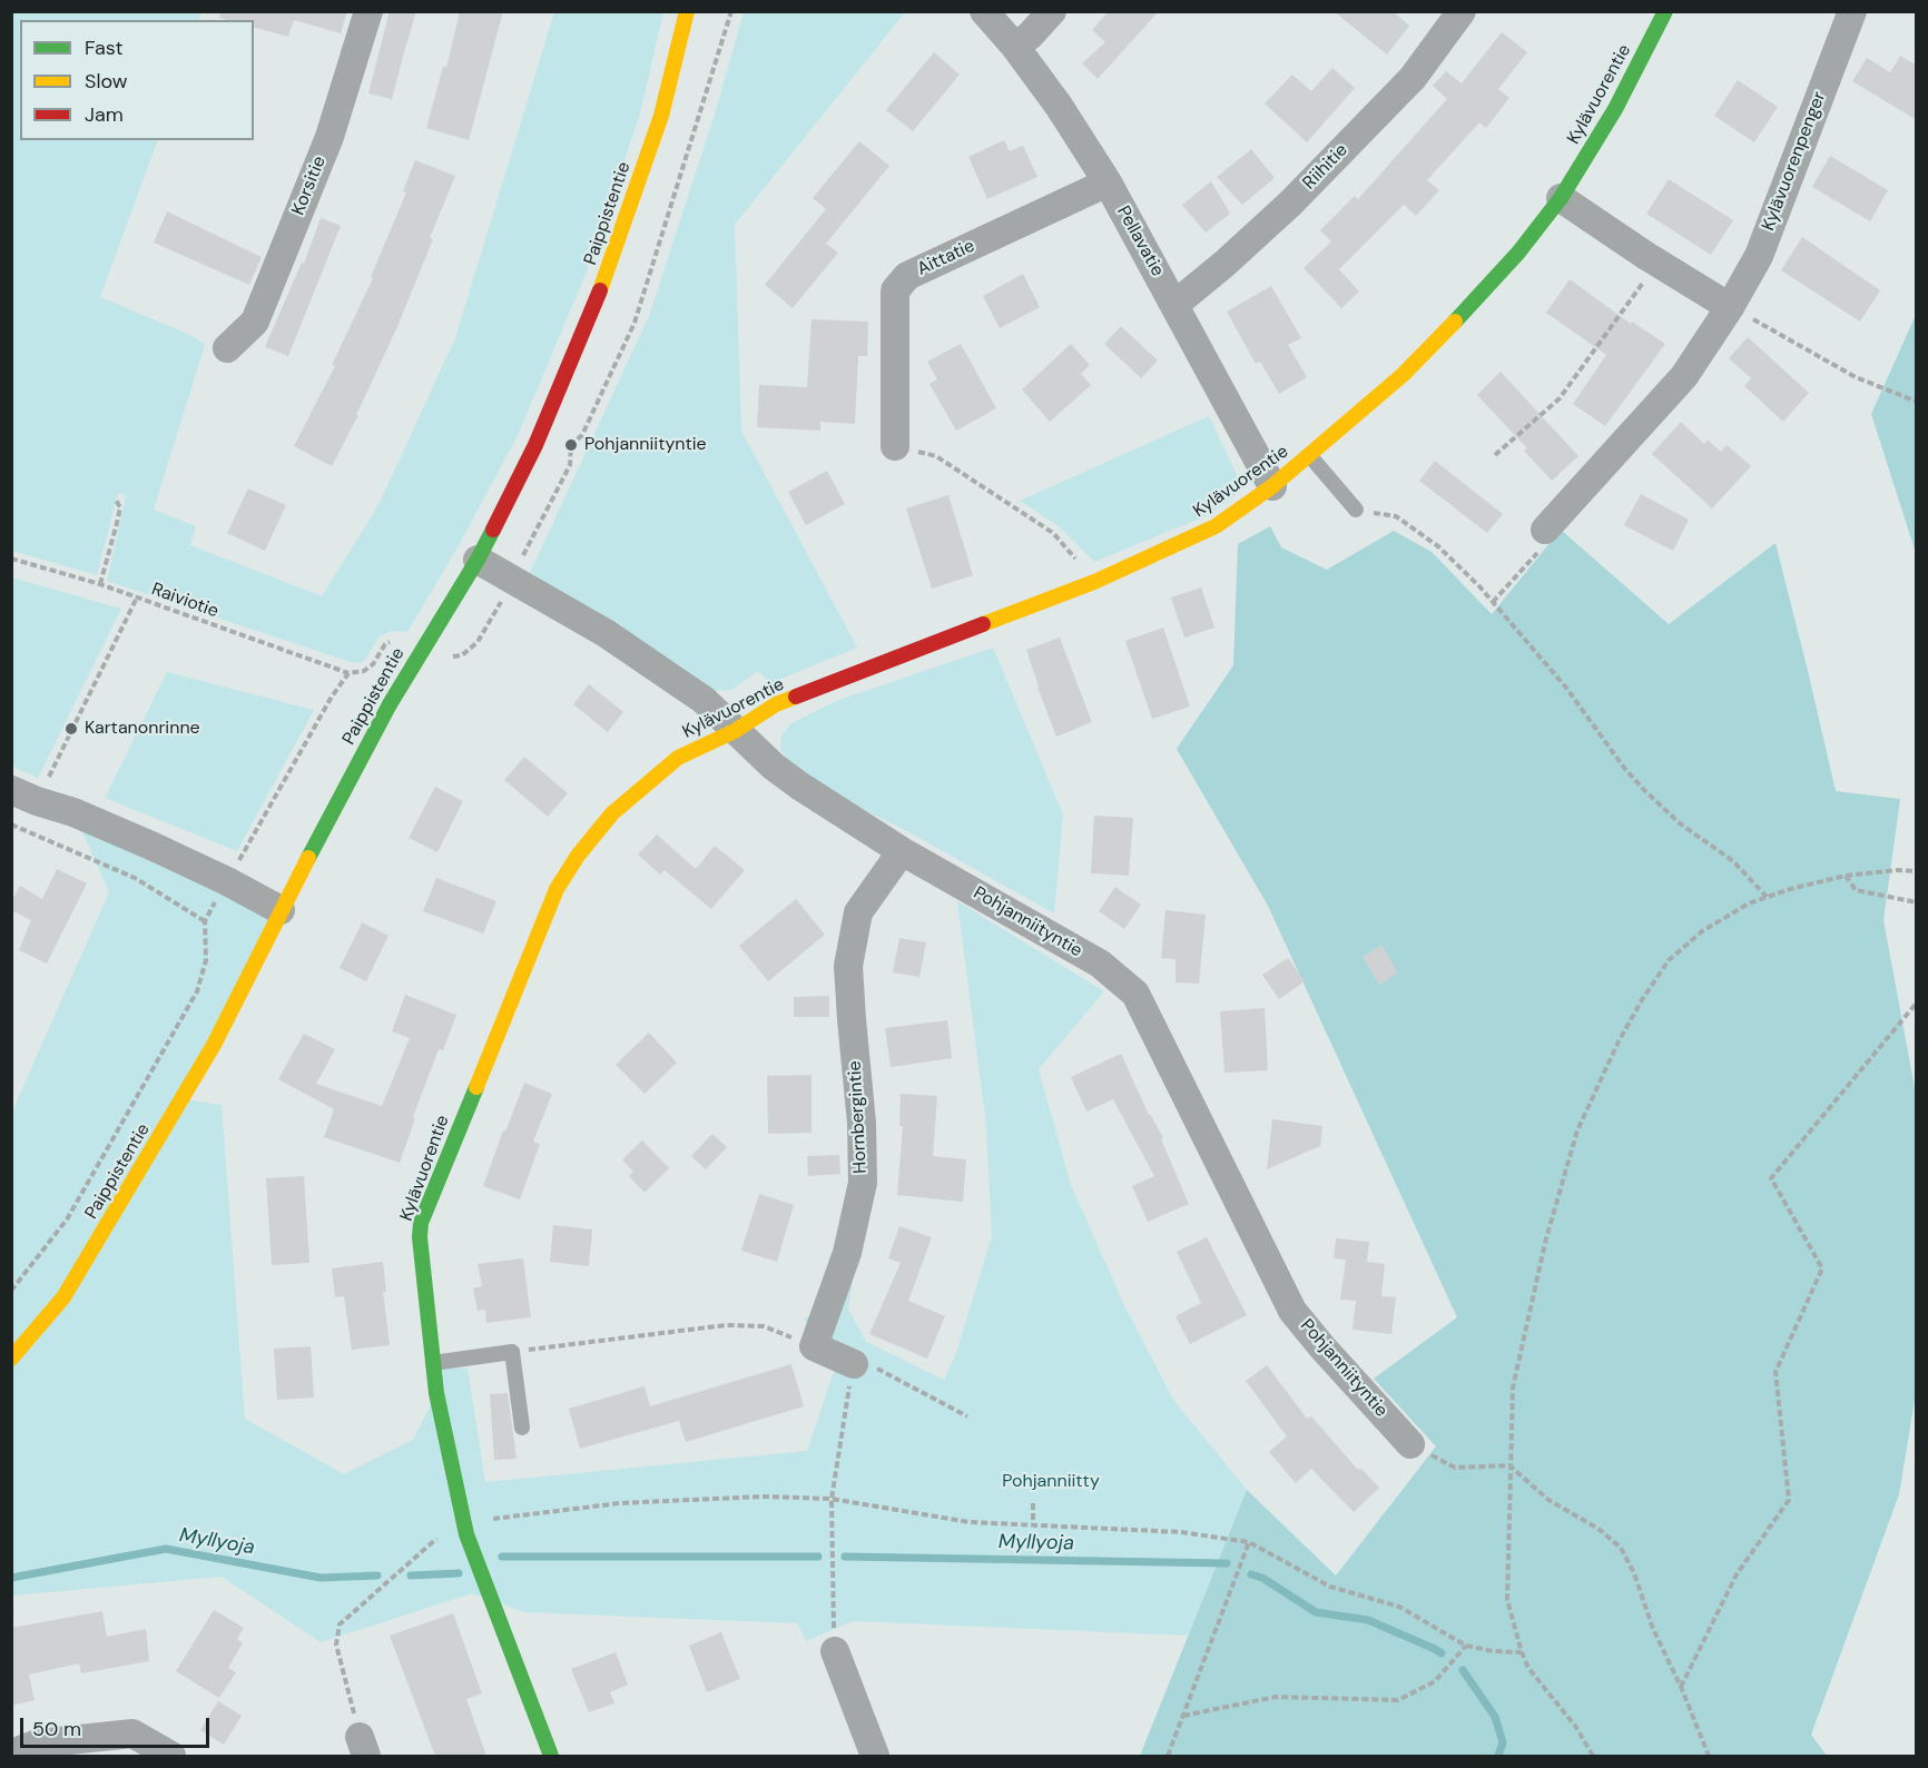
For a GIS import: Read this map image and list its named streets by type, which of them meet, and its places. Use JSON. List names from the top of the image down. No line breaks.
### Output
{"streets":{"street":["Kylävuorentie","Kylävuorenpenger","Riihitie","Korsitie","Paippistentie","Pellavatie","Aittatie","Pohjanniityntie","Hornbergintie"],"path":["Raiviotie"]},"crossings":[["Kylävuorentie","Pellavatie"],["Kylävuorentie","Pohjanniityntie"],["Riihitie","Pellavatie"],["Paippistentie","Pohjanniityntie"],["Pellavatie","Aittatie"],["Pohjanniityntie","Hornbergintie"]],"water":["Myllyoja"],"parks":["Pohjanniitty"],"places":["Pohjanniityntie","Kartanonrinne"],"legend":["Fast","Slow","Jam"],"scale_bar":"50 m"}
